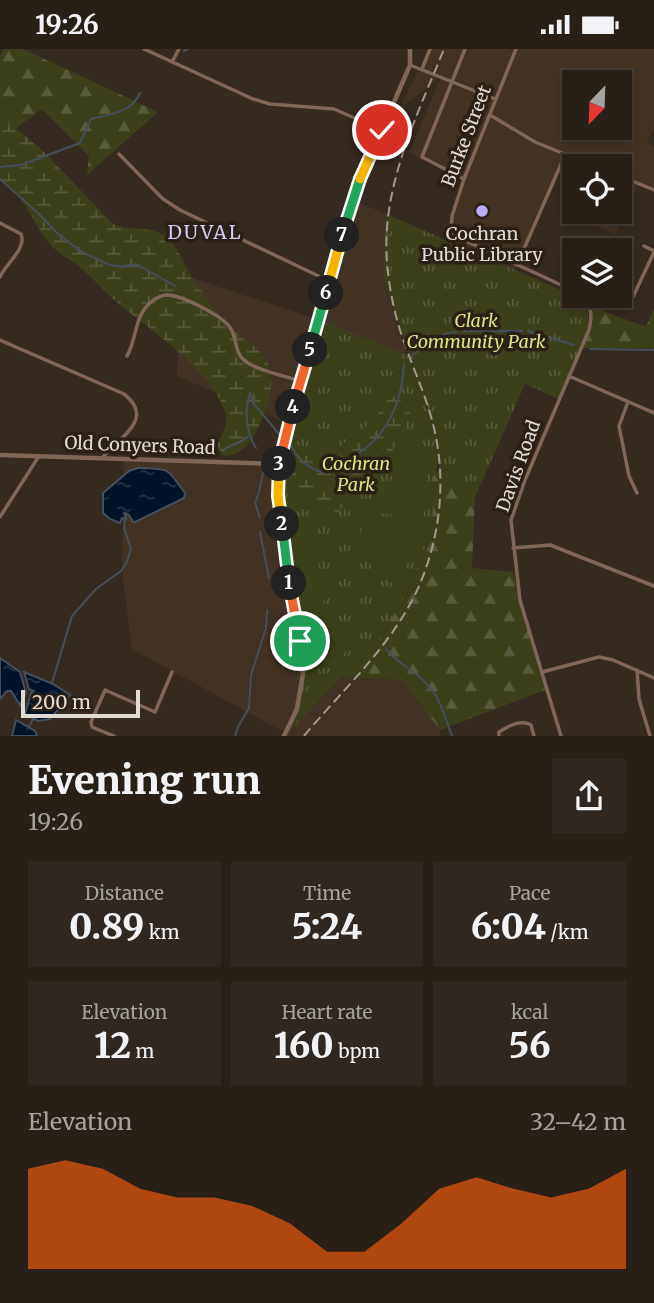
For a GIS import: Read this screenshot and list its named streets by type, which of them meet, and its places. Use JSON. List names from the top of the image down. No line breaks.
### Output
{"streets":{"street":["Burke Street","Old Conyers Road","Davis Road"]},"districts":["DUVAL"],"parks":["Clark Community Park","Cochran Park"],"places":["Cochran Public Library"],"scale_bar":"200 m","north":"bottom left","page":{"status":"19:26","pins":["7","6","5","4","3","2","1"],"scale":"200 m","heading":["Evening run","19:26"],"stats":[["Distance","0.89 km"],["Time","5:24"],["Pace","6:04 /km"],["Elevation","12 m"],["Heart rate","160 bpm"],["kcal","56"]],"chart":["Elevation","32–42 m"]}}
